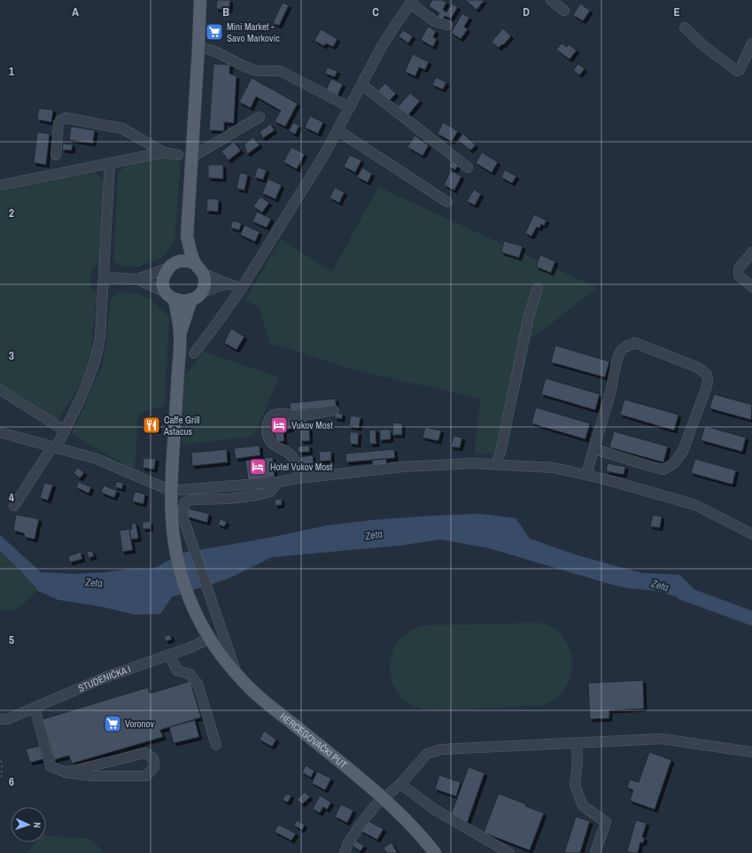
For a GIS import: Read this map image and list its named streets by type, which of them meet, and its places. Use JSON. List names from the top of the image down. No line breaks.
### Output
{"streets":{"main road":["HERCEGOVAČKI PUT"],"street":["STUDENIČKA I"]},"crossings":[["STUDENIČKA I","HERCEGOVAČKI PUT"]],"water":["Zeta"],"places":{"supermarket":["Mini Market - Savo Markovic","Voronov"],"restaurant":["Caffe Grill Astacus"],"hotel":["Vukov Most","Hotel Vukov Most"]},"north":"right","grid":{"columns":["A","B","C","D","E"],"rows":["1","2","3","4","5","6"]}}
